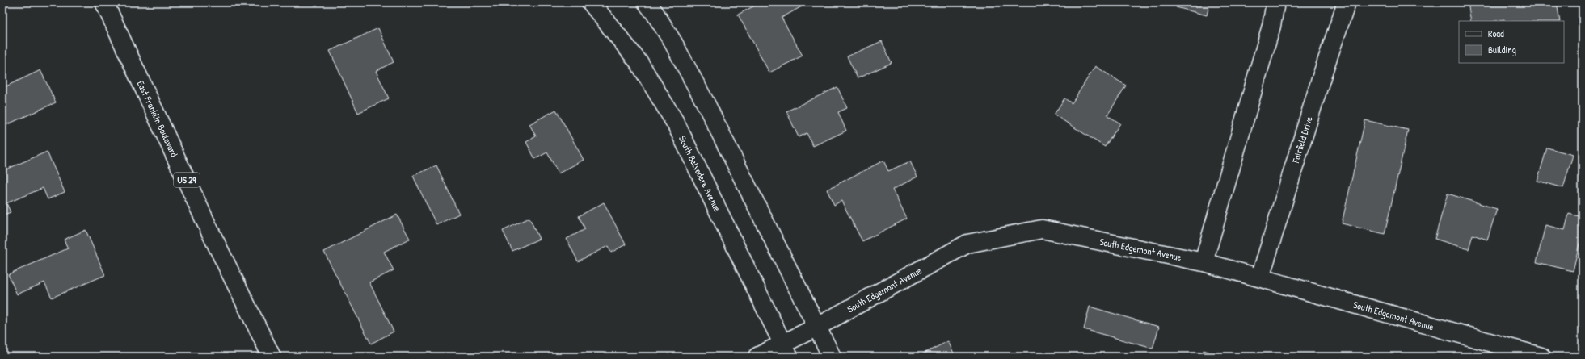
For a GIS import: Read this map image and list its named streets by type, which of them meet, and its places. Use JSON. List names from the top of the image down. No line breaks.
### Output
{"streets":{"street":["East Franklin Boulevard","Fairfield Drive","South Belvedere Avenue","US 29","South Edgemont Avenue"]},"crossings":[["Fairfield Drive","South Edgemont Avenue"],["South Belvedere Avenue","South Edgemont Avenue"]],"legend":["Road","Building"]}
